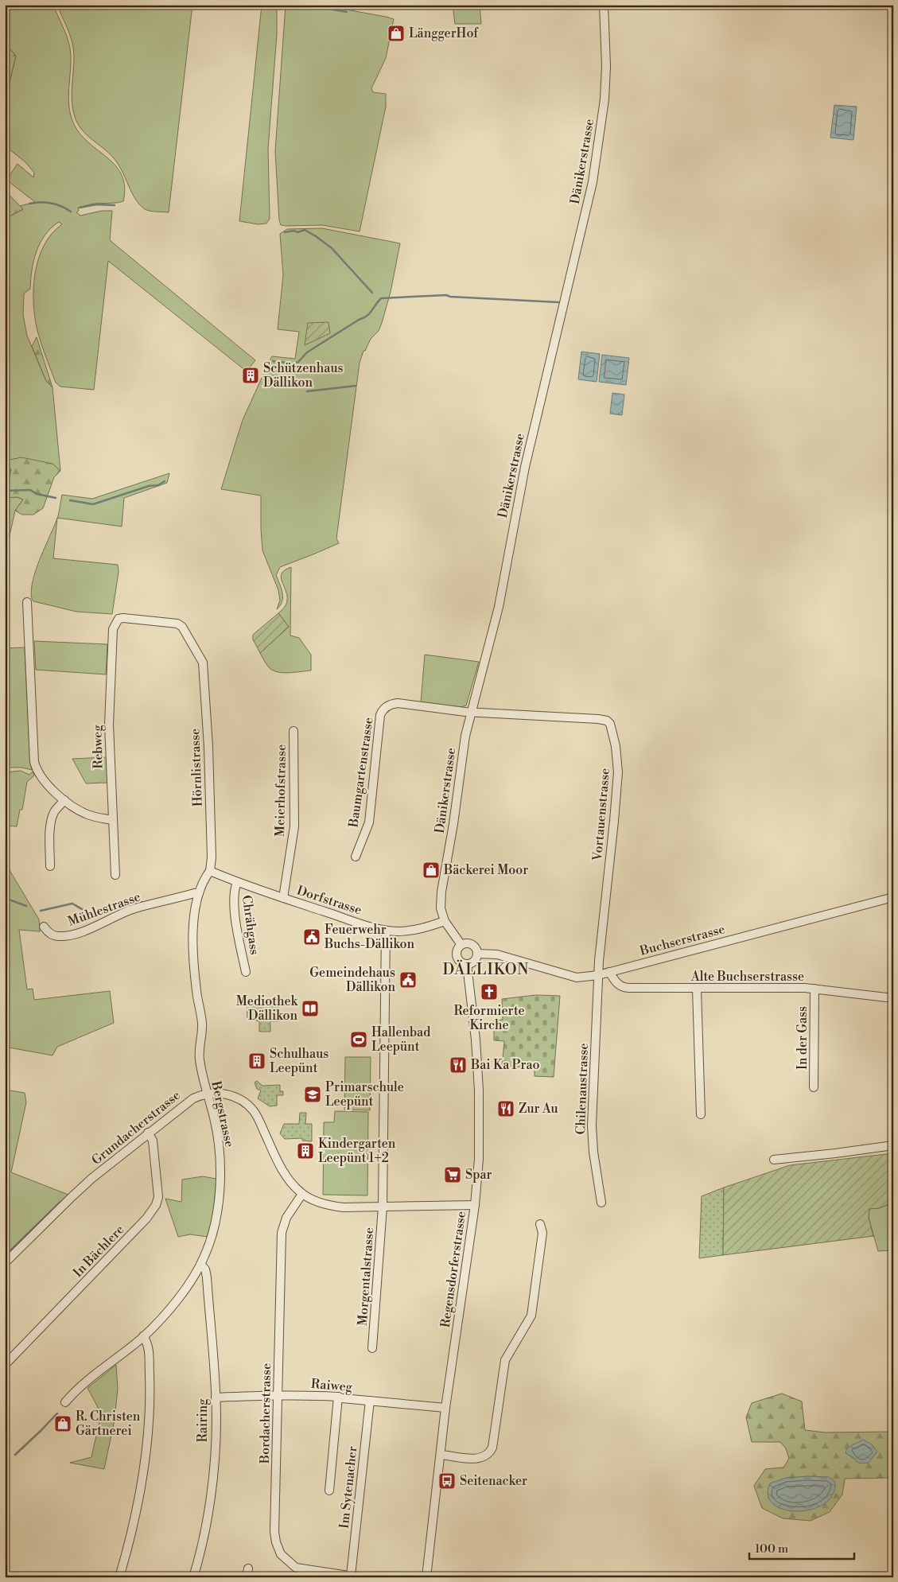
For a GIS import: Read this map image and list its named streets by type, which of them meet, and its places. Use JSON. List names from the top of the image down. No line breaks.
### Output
{"streets":{"street":["Dänikerstrasse","Rebweg","Hörnlistrasse","Baumgartenstrasse","Meierhofstrasse","Vortauenstrasse","Dorfstrasse","Mühlestrasse","Chrähgass","Buchserstrasse","Alte Buchserstrasse","In der Gass","Chilenaustrasse","Bergstrasse","Grundacherstrasse","In Bächlere","Regensdorferstrasse","Morgentalstrasse","Raiweg","Bordacherstrasse","Rairing","Im Sytenacher"]},"crossings":[["Dänikerstrasse","Baumgartenstrasse"],["Dänikerstrasse","Vortauenstrasse"],["Dänikerstrasse","Dorfstrasse"],["Dänikerstrasse","Buchserstrasse"],["Dänikerstrasse","Regensdorferstrasse"],["Rebweg","Hörnlistrasse"],["Hörnlistrasse","Dorfstrasse"],["Hörnlistrasse","Bergstrasse"],["Baumgartenstrasse","Vortauenstrasse"],["Meierhofstrasse","Dorfstrasse"],["Vortauenstrasse","Buchserstrasse"],["Vortauenstrasse","Chilenaustrasse"],["Dorfstrasse","Chrähgass"],["Dorfstrasse","Bergstrasse"],["Dorfstrasse","Morgentalstrasse"],["Mühlestrasse","Bergstrasse"],["Buchserstrasse","Alte Buchserstrasse"],["Buchserstrasse","Chilenaustrasse"],["Buchserstrasse","Regensdorferstrasse"],["Alte Buchserstrasse","In der Gass"],["Bergstrasse","Grundacherstrasse"],["Bergstrasse","Rairing"],["Grundacherstrasse","In Bächlere"],["Grundacherstrasse","Regensdorferstrasse"],["Grundacherstrasse","Morgentalstrasse"],["Grundacherstrasse","Bordacherstrasse"],["Regensdorferstrasse","Raiweg"],["Raiweg","Bordacherstrasse"],["Raiweg","Rairing"],["Raiweg","Im Sytenacher"],["Bordacherstrasse","Im Sytenacher"]],"districts":["DÄLLIKON"],"places":{"shop":["LänggerHof","Bäckerei Moor","R. Christen Gärtnerei"],"building":["Schützenhaus Dällikon","Schulhaus Leepünt","Kindergarten Leepünt 1+2"],"public building":["Feuerwehr Buchs-Dällikon","Gemeindehaus Dällikon"],"church":["Reformierte Kirche"],"library":["Mediothek Dällikon"],"sports":["Hallenbad Leepünt"],"restaurant":["Bai Ka Prao","Zur Au"],"school or university":["Primarschule Leepünt"],"supermarket":["Spar"],"bus stop":["Seitenacker"]},"scale_bar":"100 m"}
